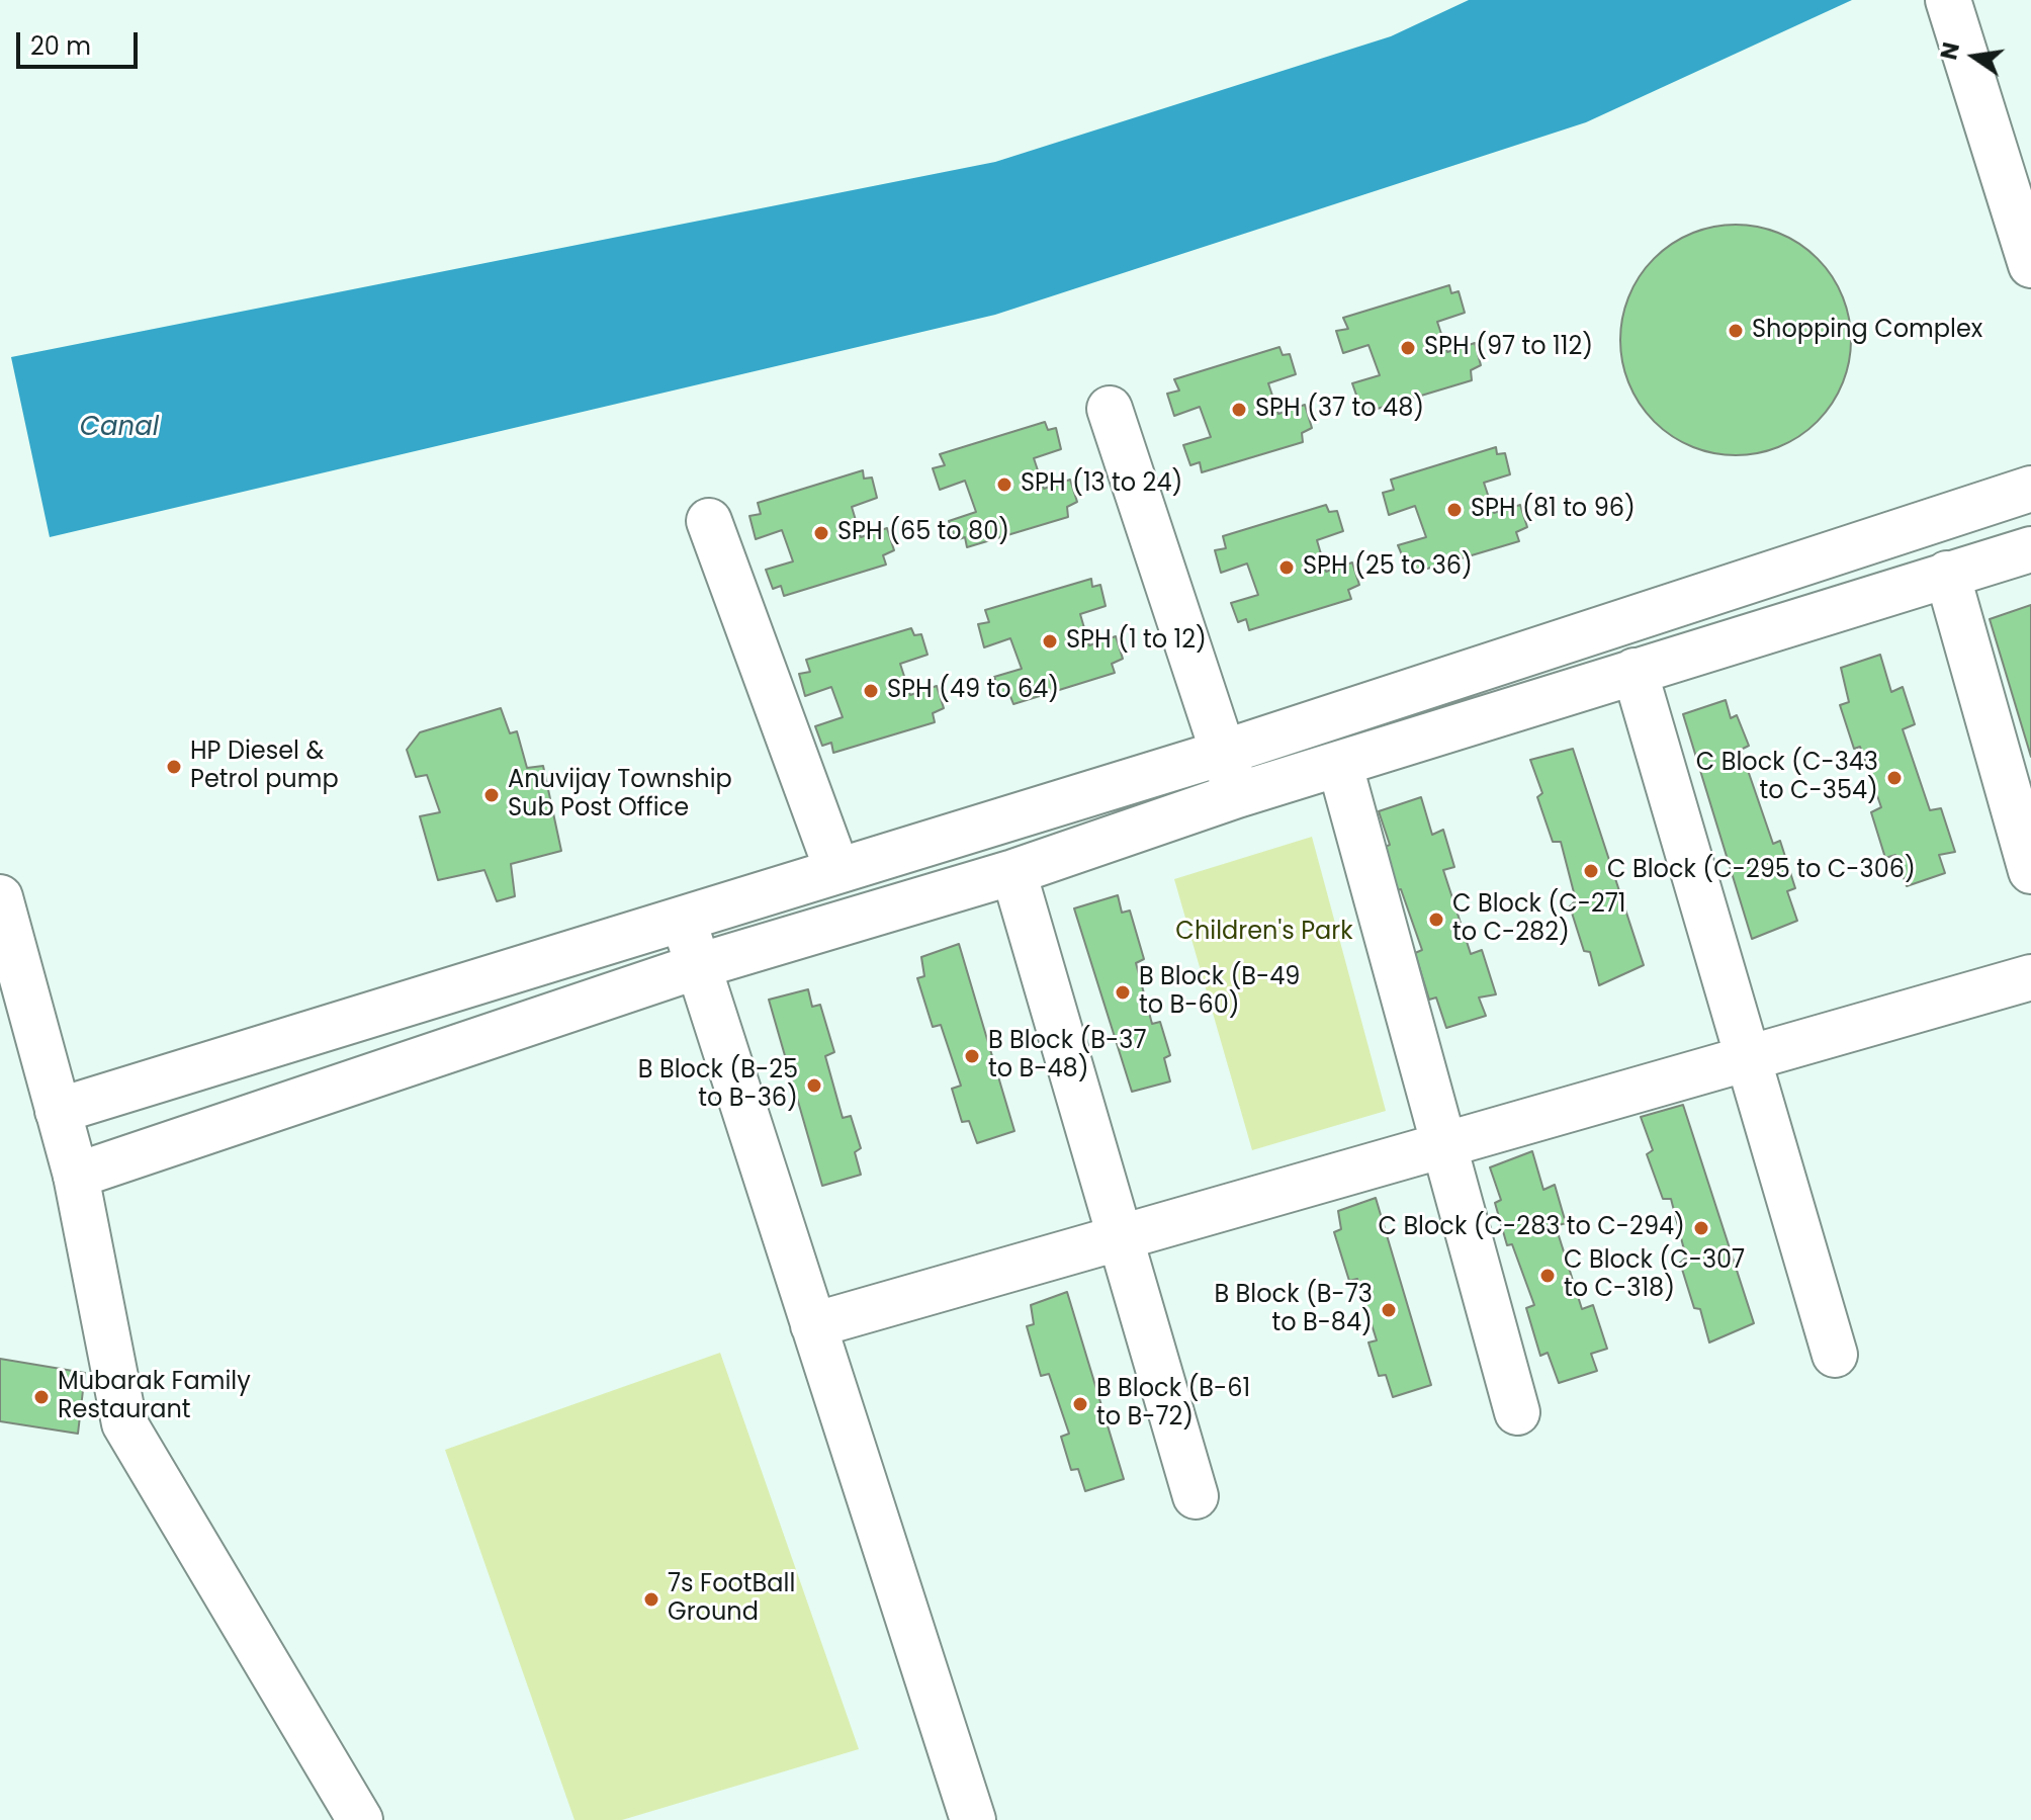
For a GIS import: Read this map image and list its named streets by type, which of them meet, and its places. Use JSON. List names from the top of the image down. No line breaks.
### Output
{"water":["Canal"],"parks":["Children's Park"],"places":["Shopping Complex","SPH (97 to 112)","SPH (37 to 48)","SPH (13 to 24)","SPH (81 to 96)","SPH (65 to 80)","SPH (25 to 36)","SPH (1 to 12)","SPH (49 to 64)","HP Diesel & Petrol pump","C Block (C-343 to C-354)","Anuvijay Township Sub Post Office","C Block (C-295 to C-306)","C Block (C-271 to C-282)","B Block (B-49 to B-60)","B Block (B-37 to B-48)","B Block (B-25 to B-36)","C Block (C-283 to C-294)","C Block (C-307 to C-318)","B Block (B-73 to B-84)","Mubarak Family Restaurant","B Block (B-61 to B-72)","7s FootBall Ground"],"scale_bar":"20 m","north":"left"}
